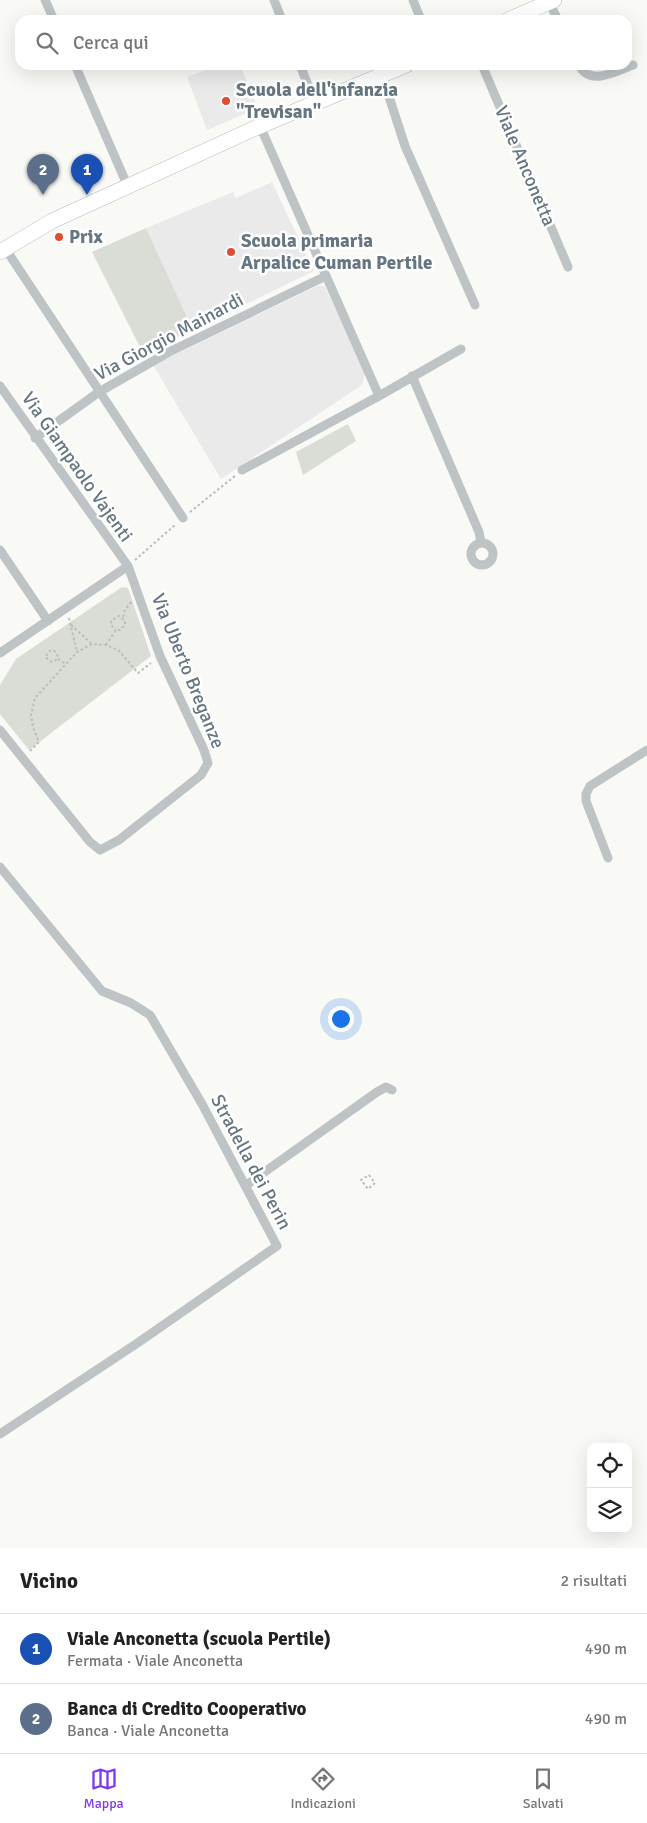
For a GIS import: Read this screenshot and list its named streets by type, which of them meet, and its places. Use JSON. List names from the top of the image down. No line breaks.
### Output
{"streets":{"street":["Viale Anconetta","Via Giorgio Mainardi","Via Giampaolo Vajenti","Via Uberto Breganze","Stradella dei Perin"]},"crossings":[["Via Giorgio Mainardi","Via Giampaolo Vajenti"],["Via Giampaolo Vajenti","Via Uberto Breganze"]],"places":["Scuola dell'infanzia \"Trevisan\"","Prix","Scuola primaria Arpalice Cuman Pertile"],"page":{"search":"Cerca qui","pins":["1","2"],"heading":["Vicino","2 risultati"],"list":[{"mark":"1","name":"Viale Anconetta (scuola Pertile)","note":"Fermata · Viale Anconetta","value":"490 m"},{"mark":"2","name":"Banca di Credito Cooperativo","note":"Banca · Viale Anconetta","value":"490 m"}],"nav":["Mappa","Indicazioni","Salvati"]}}
